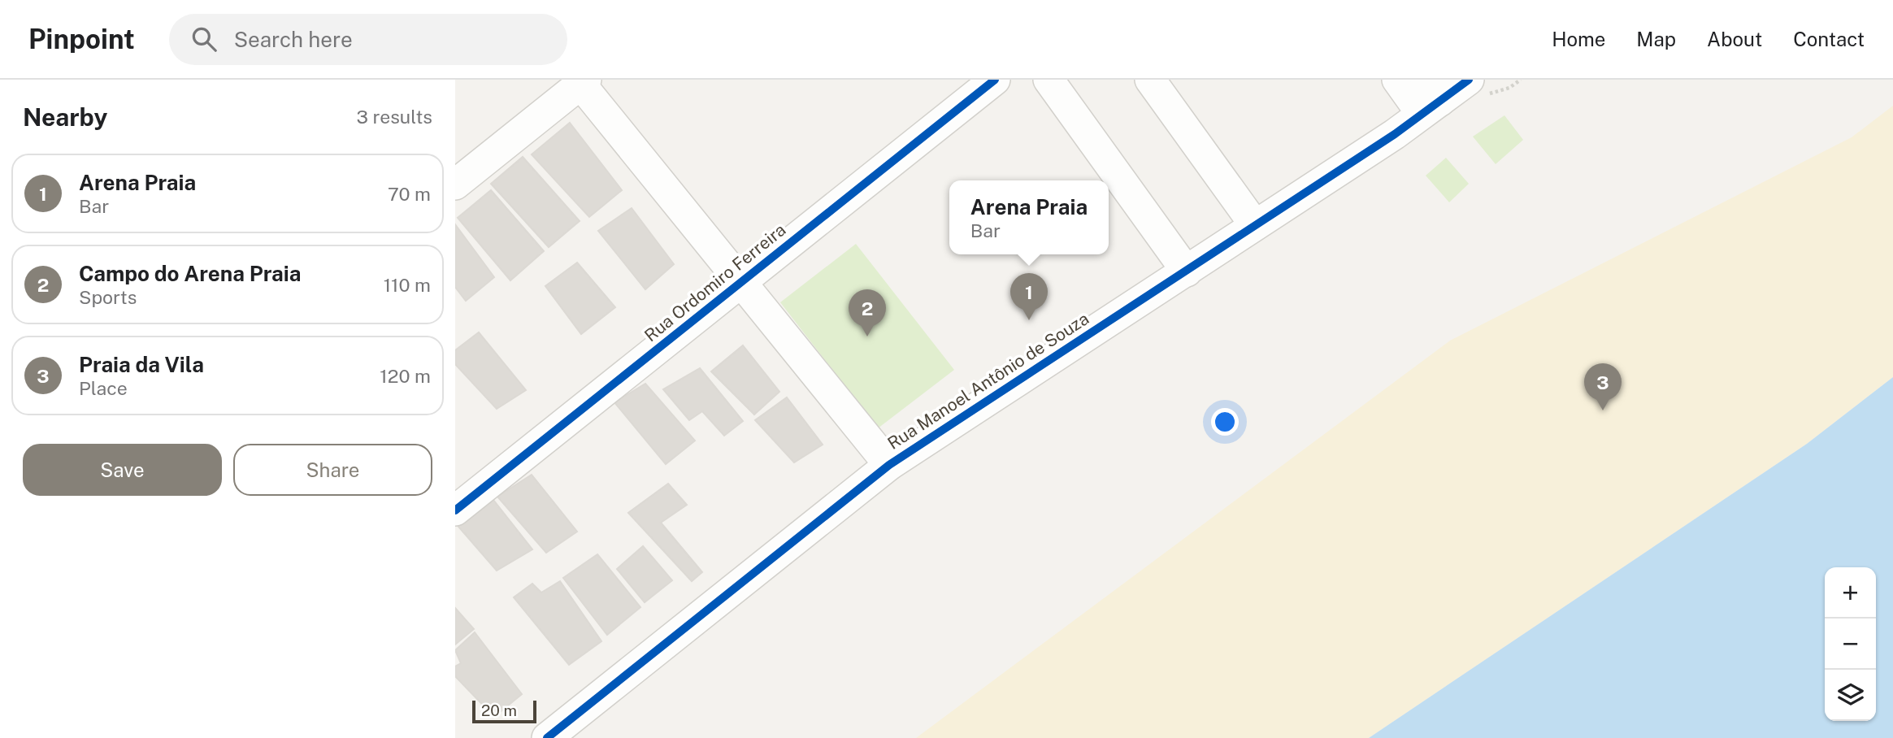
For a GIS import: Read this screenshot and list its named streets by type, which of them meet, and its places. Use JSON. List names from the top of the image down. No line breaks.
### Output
{"streets":{"street":["Rua Ordomiro Ferreira","Rua Manoel Antônio de Souza"]},"scale_bar":"20 m","page":{"header":"Pinpoint","search":"Search here","nav":["Home","Map","About","Contact"],"heading":["Nearby","3 results"],"list":[{"mark":"1","name":"Arena Praia","note":"Bar","value":"70 m"},{"mark":"2","name":"Campo do Arena Praia","note":"Sports","value":"110 m"},{"mark":"3","name":"Praia da Vila","note":"Place","value":"120 m"}],"popup":["Arena Praia","Bar"],"pins":["1","2","3"],"buttons":["Save","Share"],"map_buttons":["+","−"],"scale":"20 m"}}
